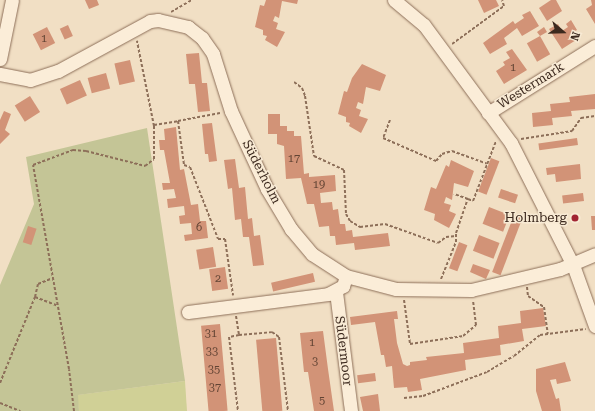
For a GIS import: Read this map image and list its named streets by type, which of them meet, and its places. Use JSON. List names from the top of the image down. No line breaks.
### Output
{"streets":{"street":["Westermark","Süderholm","Südermoor"]},"places":["Holmberg"],"house_numbers":["1","1","17","19","6","2","31","1","33","3","35","37","5"],"north":"right"}
